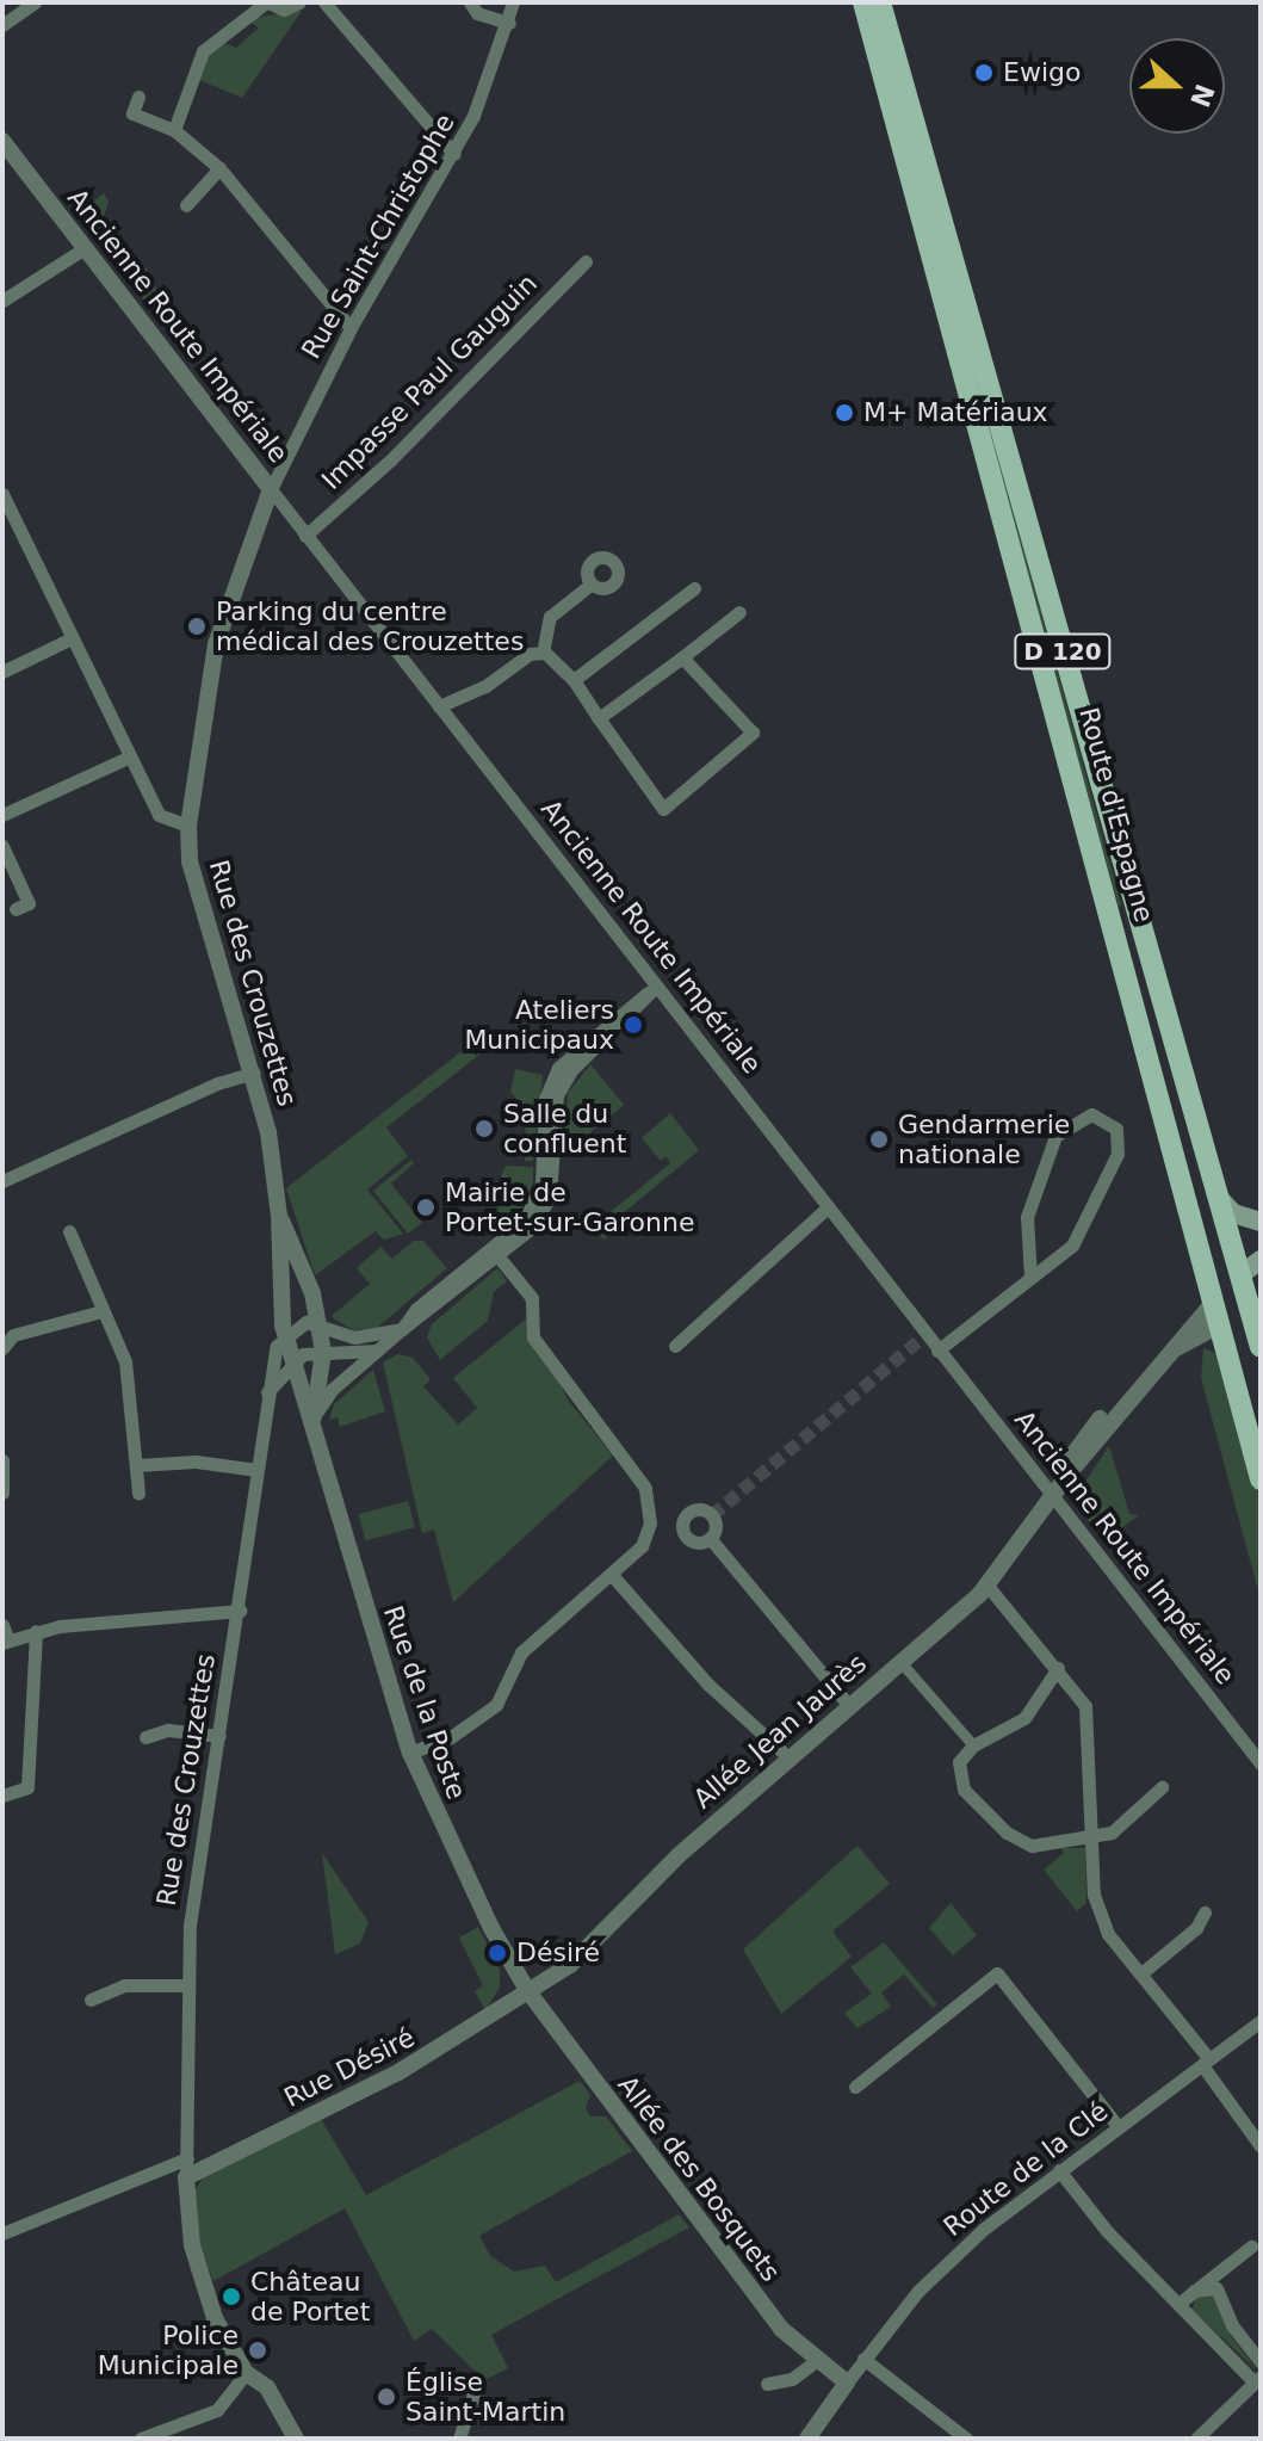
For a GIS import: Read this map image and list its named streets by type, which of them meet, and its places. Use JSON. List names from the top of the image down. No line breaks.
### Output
{"streets":{"main road":["D 120","Route d'Espagne"],"street":["Rue Saint-Christophe","Ancienne Route Impériale","Impasse Paul Gauguin","Rue des Crouzettes","Rue de la Poste","Allée Jean Jaurès","Rue Désiré","Route de la Clé","Allée des Bosquets"]},"crossings":[["Rue Saint-Christophe","Ancienne Route Impériale"],["Rue Saint-Christophe","Rue des Crouzettes"],["Ancienne Route Impériale","Impasse Paul Gauguin"],["Ancienne Route Impériale","Rue des Crouzettes"],["Ancienne Route Impériale","Allée Jean Jaurès"],["Route d'Espagne","Allée Jean Jaurès"],["Rue des Crouzettes","Rue de la Poste"],["Rue des Crouzettes","Rue Désiré"],["Rue de la Poste","Allée Jean Jaurès"],["Rue de la Poste","Rue Désiré"],["Rue de la Poste","Allée des Bosquets"],["Allée Jean Jaurès","Rue Désiré"],["Allée Jean Jaurès","Allée des Bosquets"],["Rue Désiré","Allée des Bosquets"],["Route de la Clé","Allée des Bosquets"]],"places":["Ewigo","M+ Matériaux","Parking du centre médical des Crouzettes","Ateliers Municipaux","Salle du confluent","Gendarmerie nationale","Mairie de Portet-sur-Garonne","Désiré","Château de Portet","Police Municipale","Église Saint-Martin"],"north":"right"}
